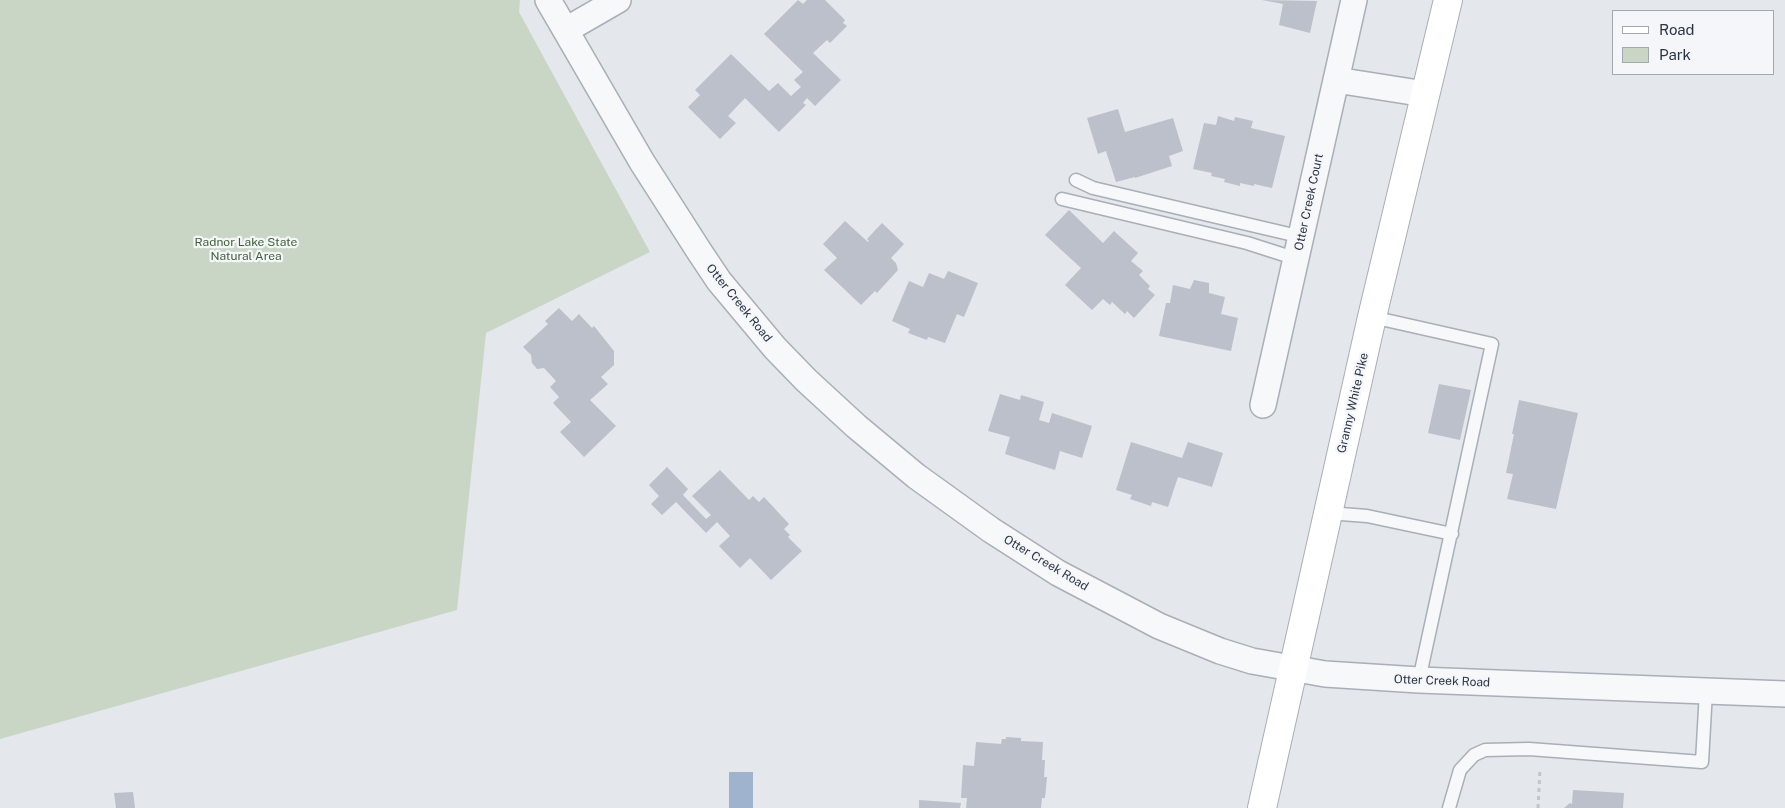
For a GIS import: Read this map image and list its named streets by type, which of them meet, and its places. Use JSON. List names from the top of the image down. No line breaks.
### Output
{"streets":{"main road":["Granny White Pike"],"street":["Otter Creek Court","Otter Creek Road"]},"crossings":[["Otter Creek Road","Granny White Pike"]],"parks":["Radnor Lake State Natural Area"],"legend":["Road","Park"]}
